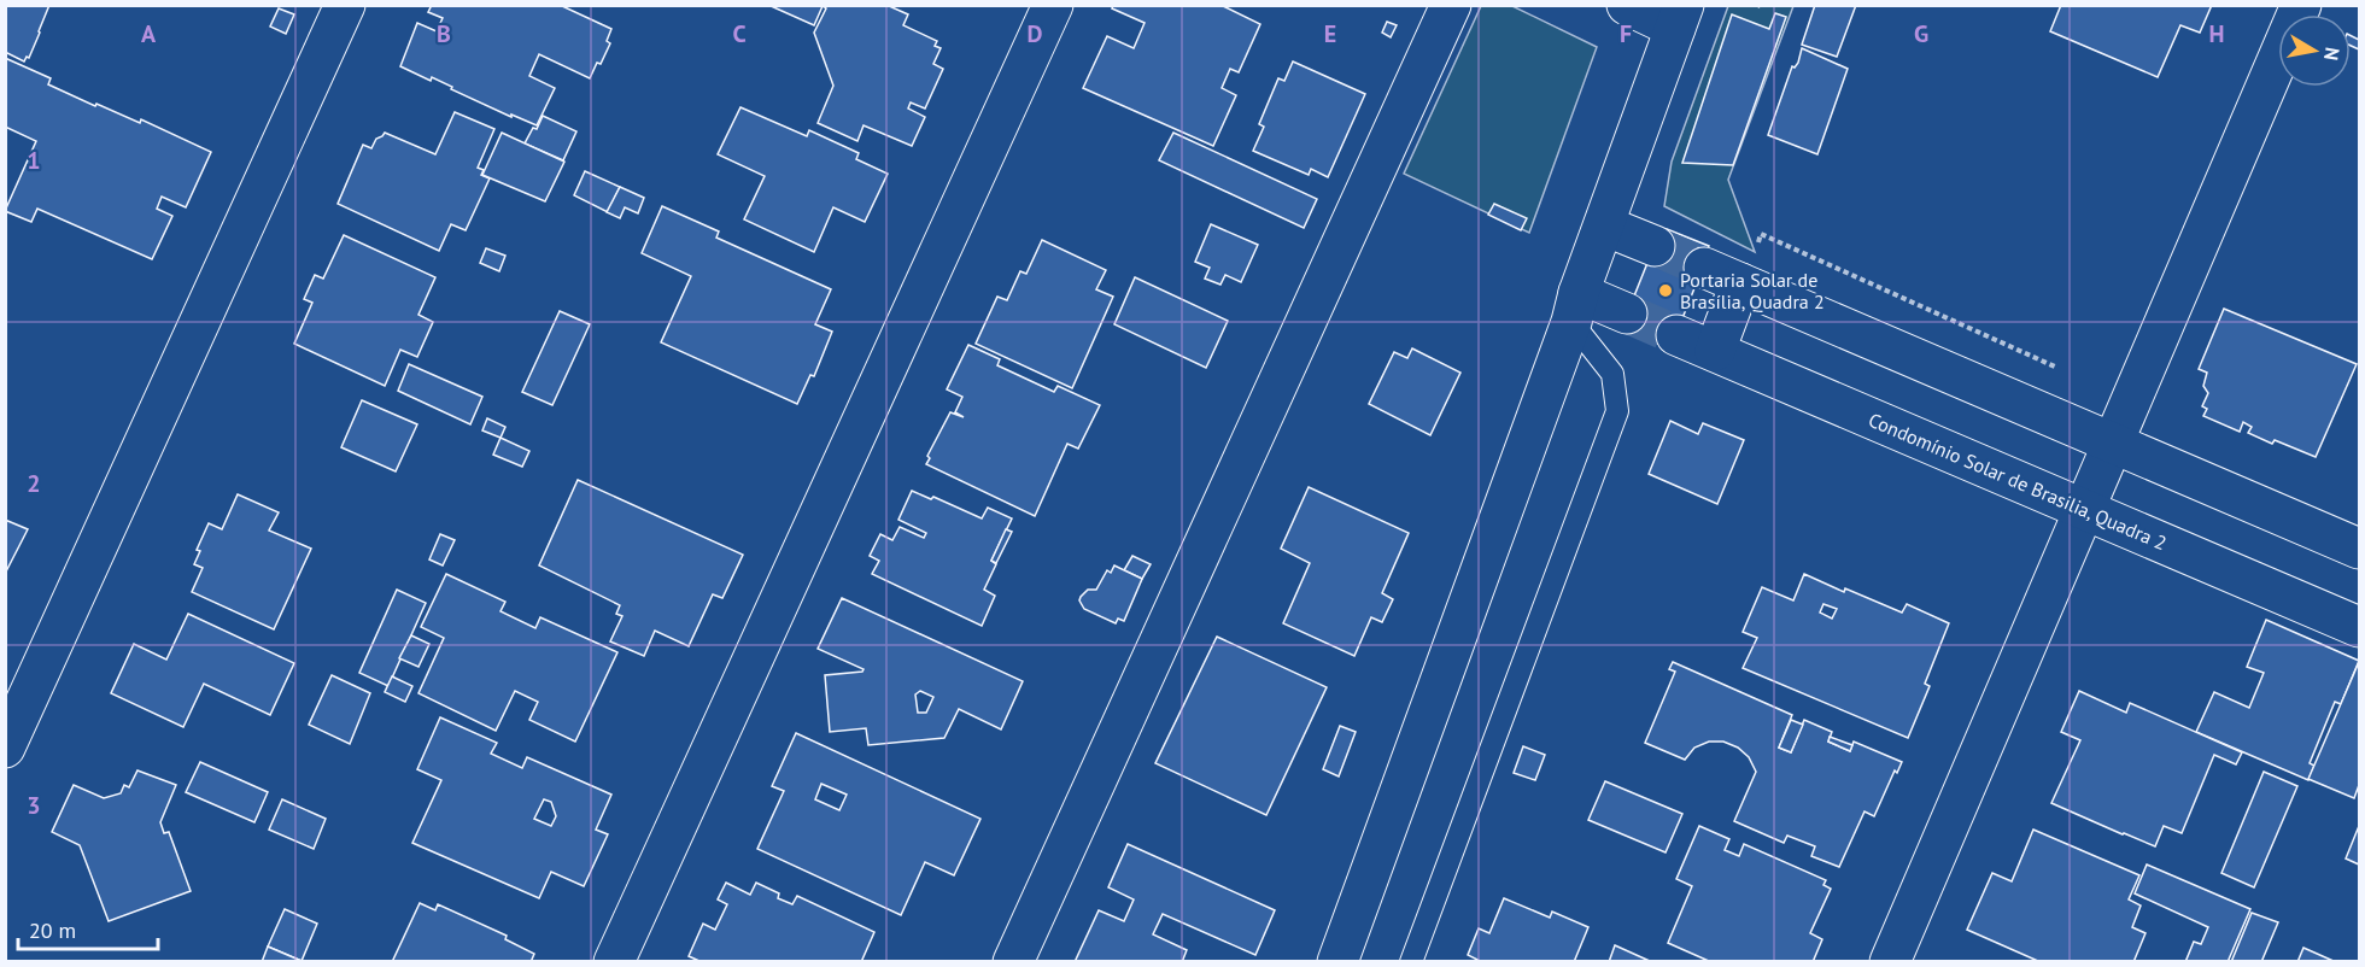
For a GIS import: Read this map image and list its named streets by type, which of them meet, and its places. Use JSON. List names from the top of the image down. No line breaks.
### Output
{"streets":{"street":["Condomínio Solar de Brasilia, Quadra 2"]},"places":["Portaria Solar de Brasília, Quadra 2"],"scale_bar":"20 m","north":"right","grid":{"columns":["A","B","C","D","E","F","G","H"],"rows":["1","2","3"]}}
